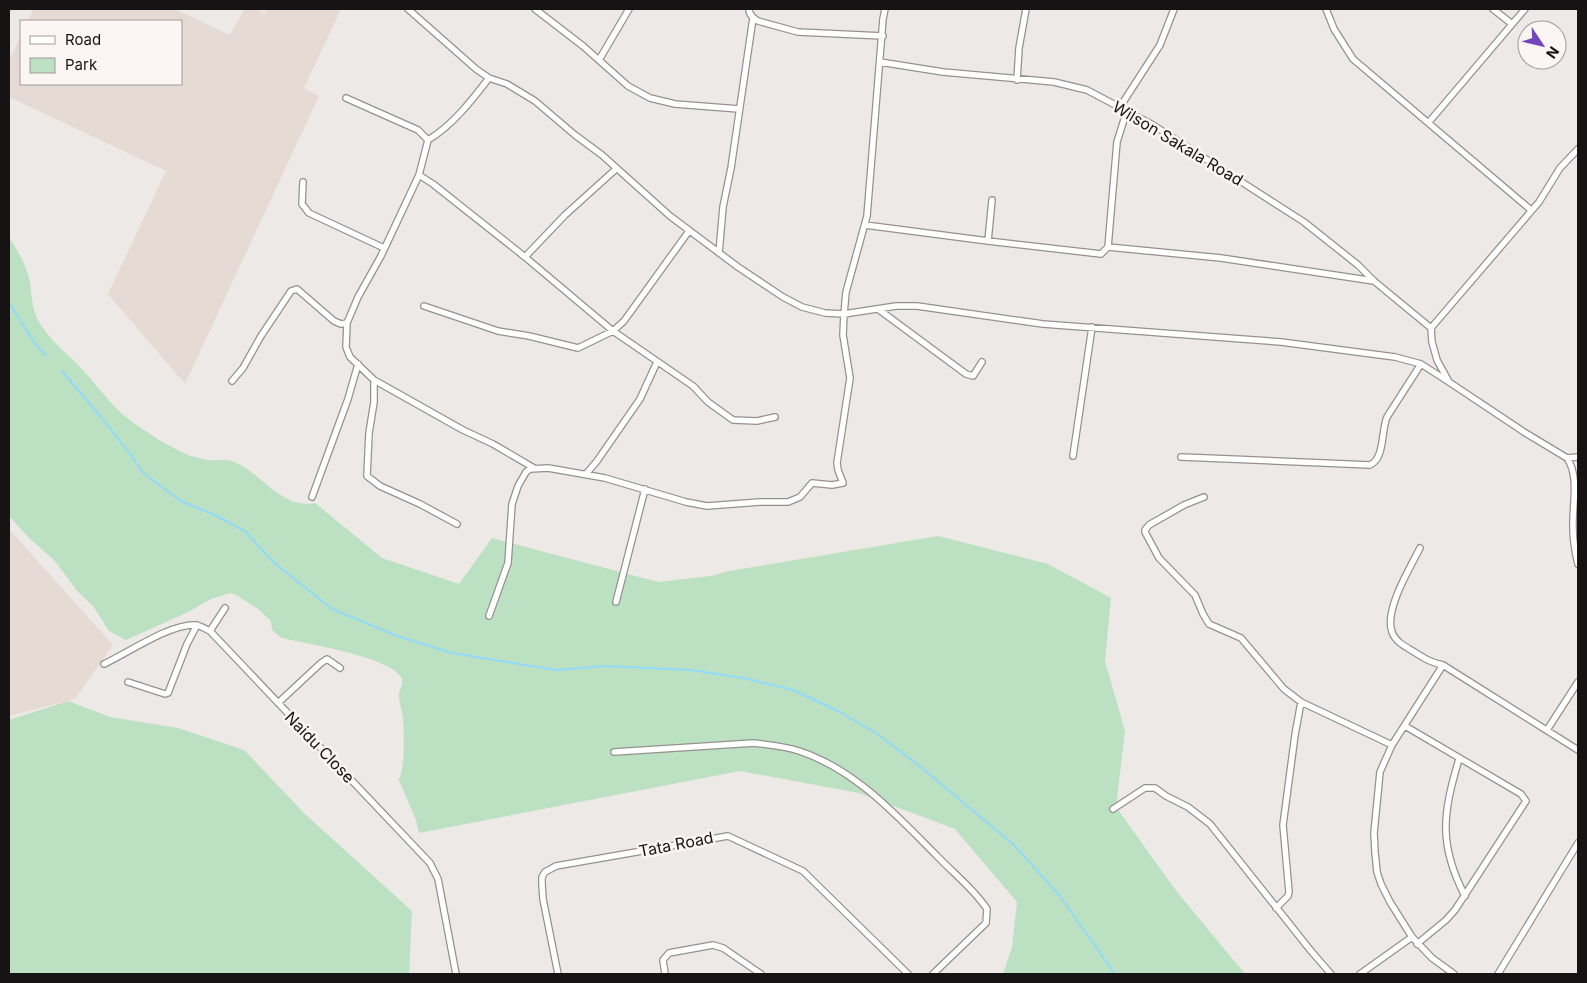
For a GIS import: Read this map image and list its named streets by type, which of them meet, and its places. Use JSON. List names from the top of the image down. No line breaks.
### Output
{"streets":{"street":["Wilson Sakala Road","Naidu Close","Tata Road"]},"legend":["Road","Park"],"north":"bottom right"}
